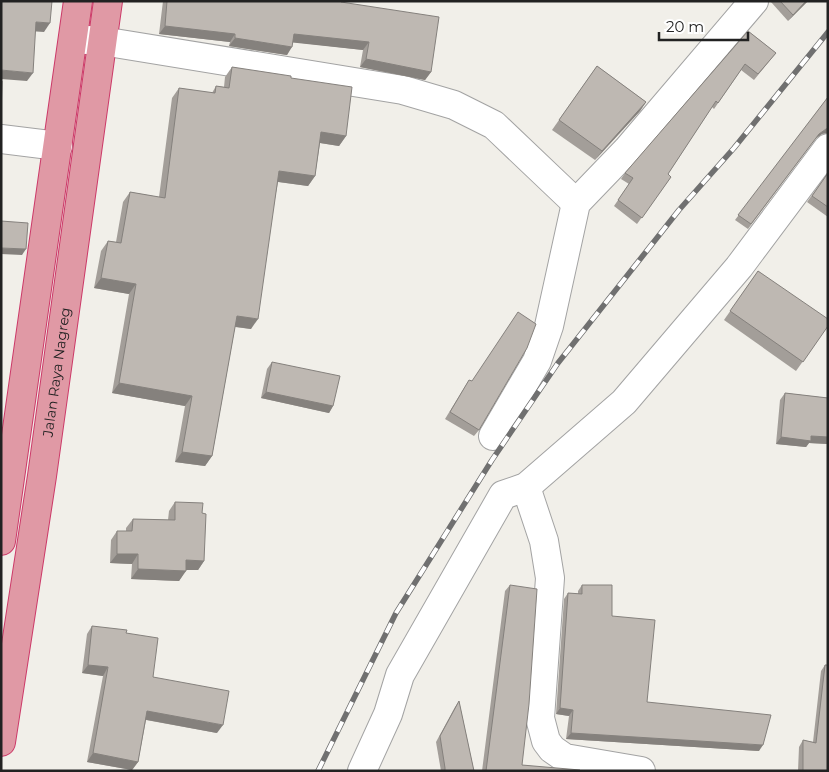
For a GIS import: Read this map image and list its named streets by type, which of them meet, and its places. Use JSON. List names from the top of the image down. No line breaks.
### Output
{"streets":{"highway":["Jalan Raya Nagreg"]},"scale_bar":"20 m"}
